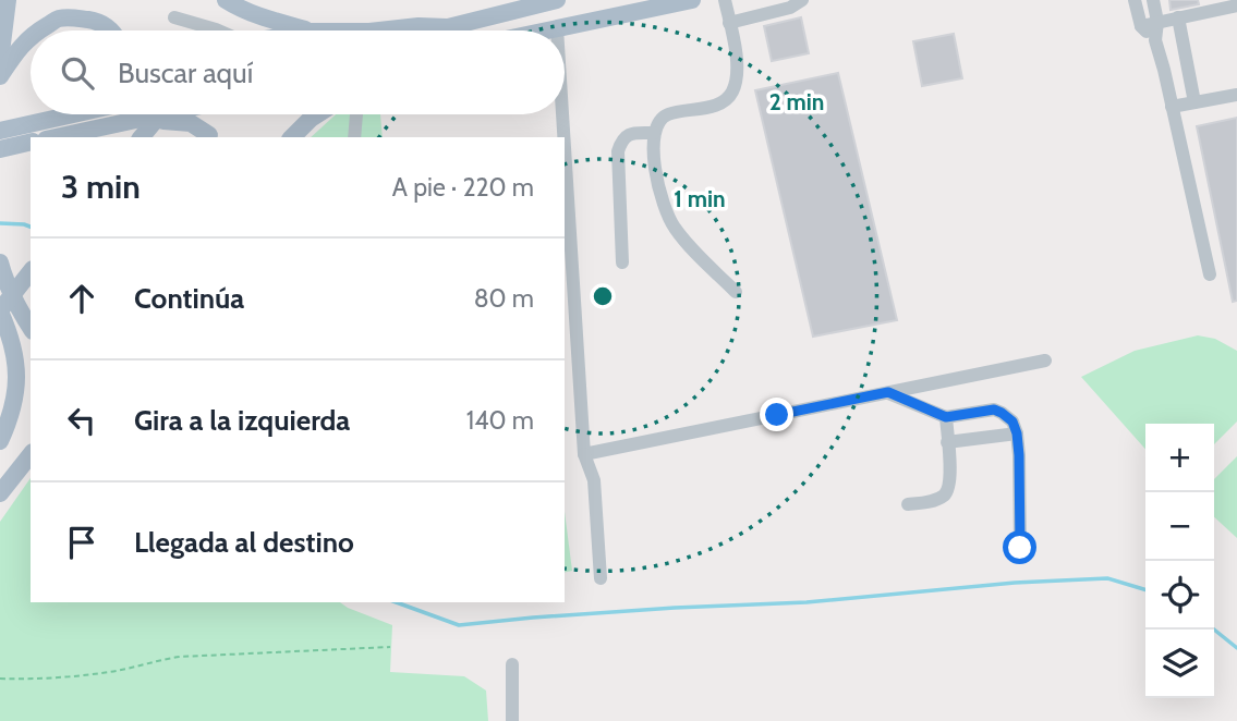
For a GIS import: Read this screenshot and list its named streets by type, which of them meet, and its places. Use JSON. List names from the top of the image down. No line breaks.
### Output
{"page":{"search":"Buscar aquí","heading":["3 min","A pie · 220 m"],"list":[["Continúa","80 m"],["Gira a la izquierda","140 m"],"Llegada al destino"],"map_buttons":["+","−"]},"rings":["2 min","1 min"]}
